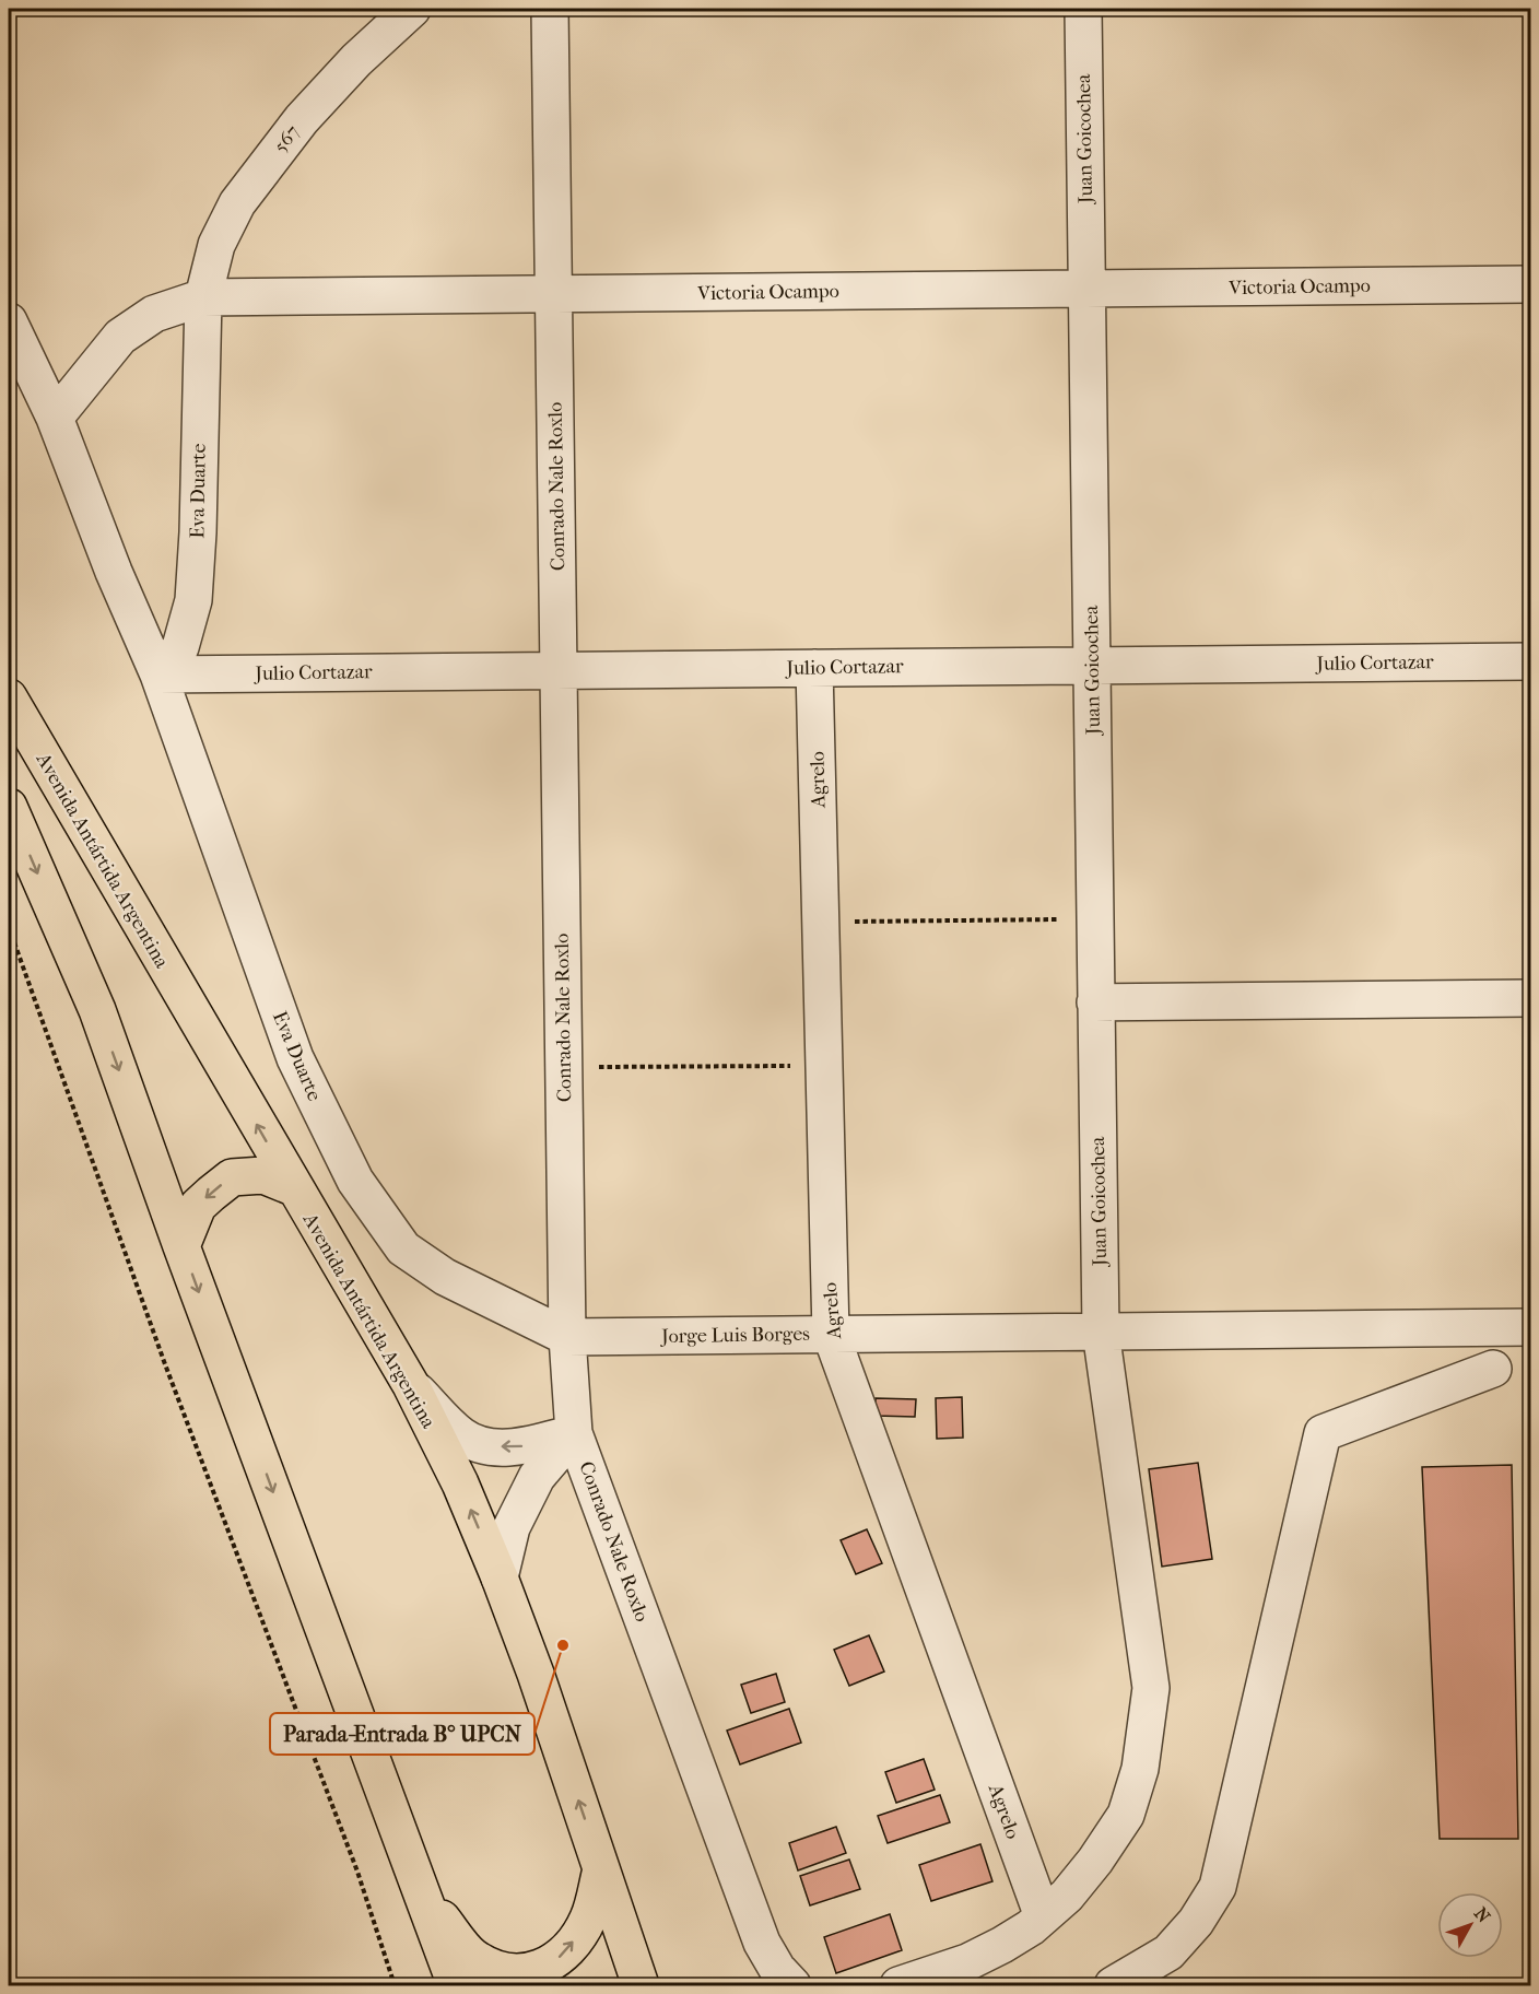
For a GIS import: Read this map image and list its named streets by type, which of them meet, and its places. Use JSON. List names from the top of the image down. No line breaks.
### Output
{"streets":{"main road":["Avenida Antártida Argentina"],"street":["567","Juan Goicochea","Victoria Ocampo","Conrado Nale Roxlo","Eva Duarte","Julio Cortazar","Agrelo","Jorge Luis Borges"]},"crossings":[["567","Victoria Ocampo"],["567","Eva Duarte"],["Juan Goicochea","Victoria Ocampo"],["Juan Goicochea","Julio Cortazar"],["Juan Goicochea","Agrelo"],["Juan Goicochea","Jorge Luis Borges"],["Victoria Ocampo","Conrado Nale Roxlo"],["Victoria Ocampo","Eva Duarte"],["Conrado Nale Roxlo","Eva Duarte"],["Conrado Nale Roxlo","Julio Cortazar"],["Conrado Nale Roxlo","Jorge Luis Borges"],["Eva Duarte","Julio Cortazar"],["Eva Duarte","Jorge Luis Borges"],["Julio Cortazar","Agrelo"],["Agrelo","Jorge Luis Borges"]],"places":["Parada-Entrada B° UPCN"],"north":"top right"}
